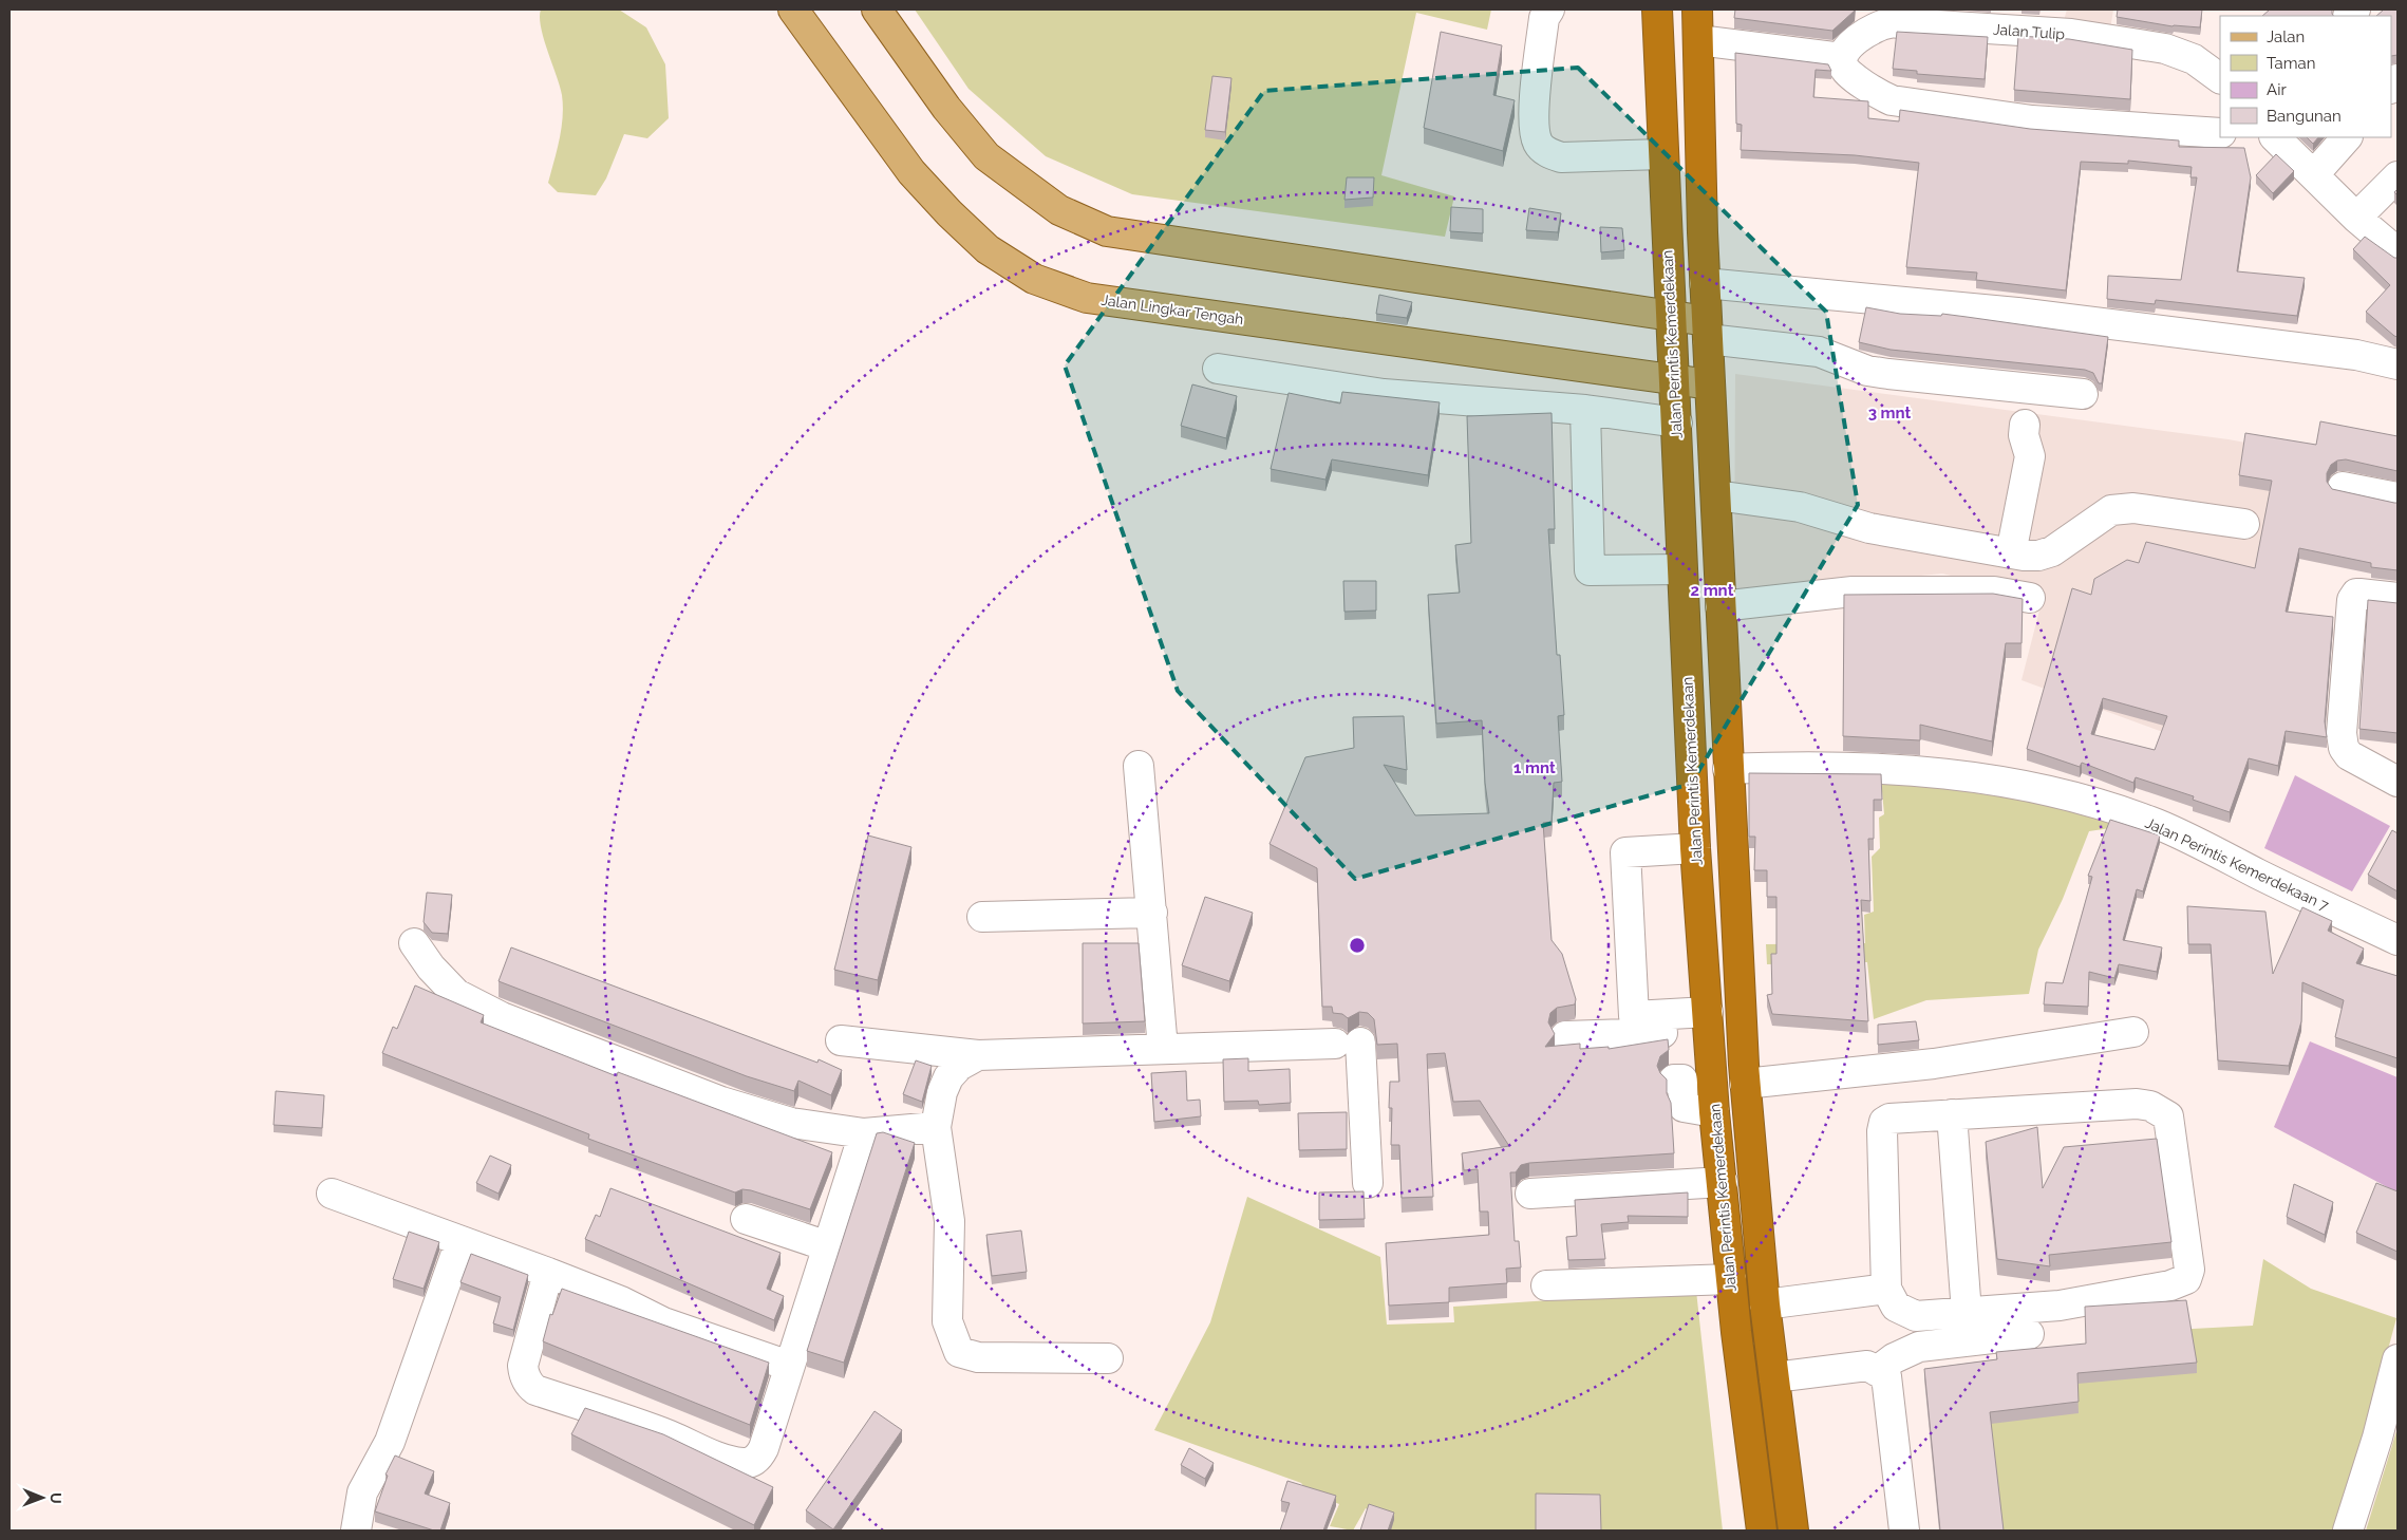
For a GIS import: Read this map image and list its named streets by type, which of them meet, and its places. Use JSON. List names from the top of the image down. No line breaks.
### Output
{"streets":{"highway":["Jalan Perintis Kemerdekaan"],"main road":["Jalan Lingkar Tengah"],"street":["Jalan Tulip","Jalan Perintis Kemerdekaan 7"]},"crossings":[["Jalan Lingkar Tengah","Jalan Perintis Kemerdekaan"]],"legend":["Jalan","Taman","Air","Bangunan"],"north":"right","rings":["3 mnt","2 mnt","1 mnt"]}
